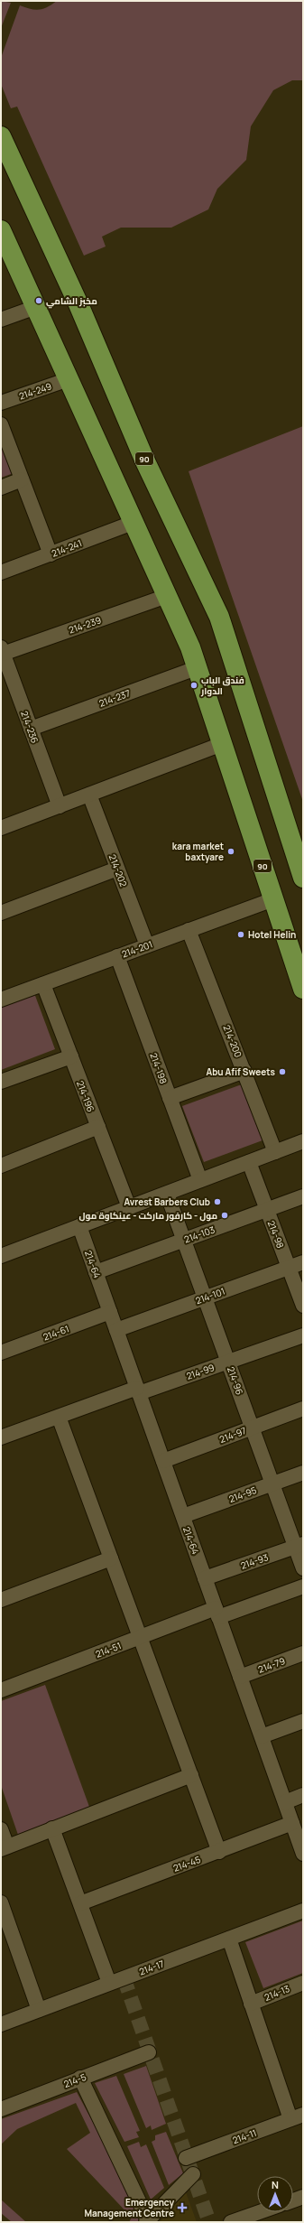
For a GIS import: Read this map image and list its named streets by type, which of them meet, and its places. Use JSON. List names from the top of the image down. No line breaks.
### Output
{"streets":{"highway":["90"],"street":["214-249","214-241","214-239","214-237","214-236","214-202","214-201","214-200","214-198","214-196","214-103","214-98","214-64","214-101","214-61","214-99","214-96","214-97","214-95","214-93","214-51","214-79","214-45","214-17","214-13","214-5","214-11"]},"crossings":[["214-249","90"],["90","214-241"],["90","214-239"],["90","214-237"],["90","214-201"],["214-239","214-236"],["214-237","214-236"],["214-202","214-201"],["214-201","214-200"],["214-201","214-198"],["214-201","214-196"],["214-103","214-98"],["214-103","214-64"],["214-103","214-96"],["214-98","214-101"],["214-64","214-101"],["214-64","214-61"],["214-64","214-99"],["214-64","214-97"],["214-64","214-95"],["214-64","214-93"],["214-64","214-51"],["214-64","214-79"],["214-64","214-45"],["214-101","214-96"],["214-99","214-96"],["214-96","214-97"],["214-96","214-95"],["214-96","214-93"]],"places":{"other":["مخبز الشامي","فندق الباب الدوار","kara market baxtyare","Hotel Helin","Abu Afif Sweets","Avrest Barbers Club","مول - كارفور ماركت - عينكاوة مول"],"health":["Emergency Management Centre"]},"north":"top"}
